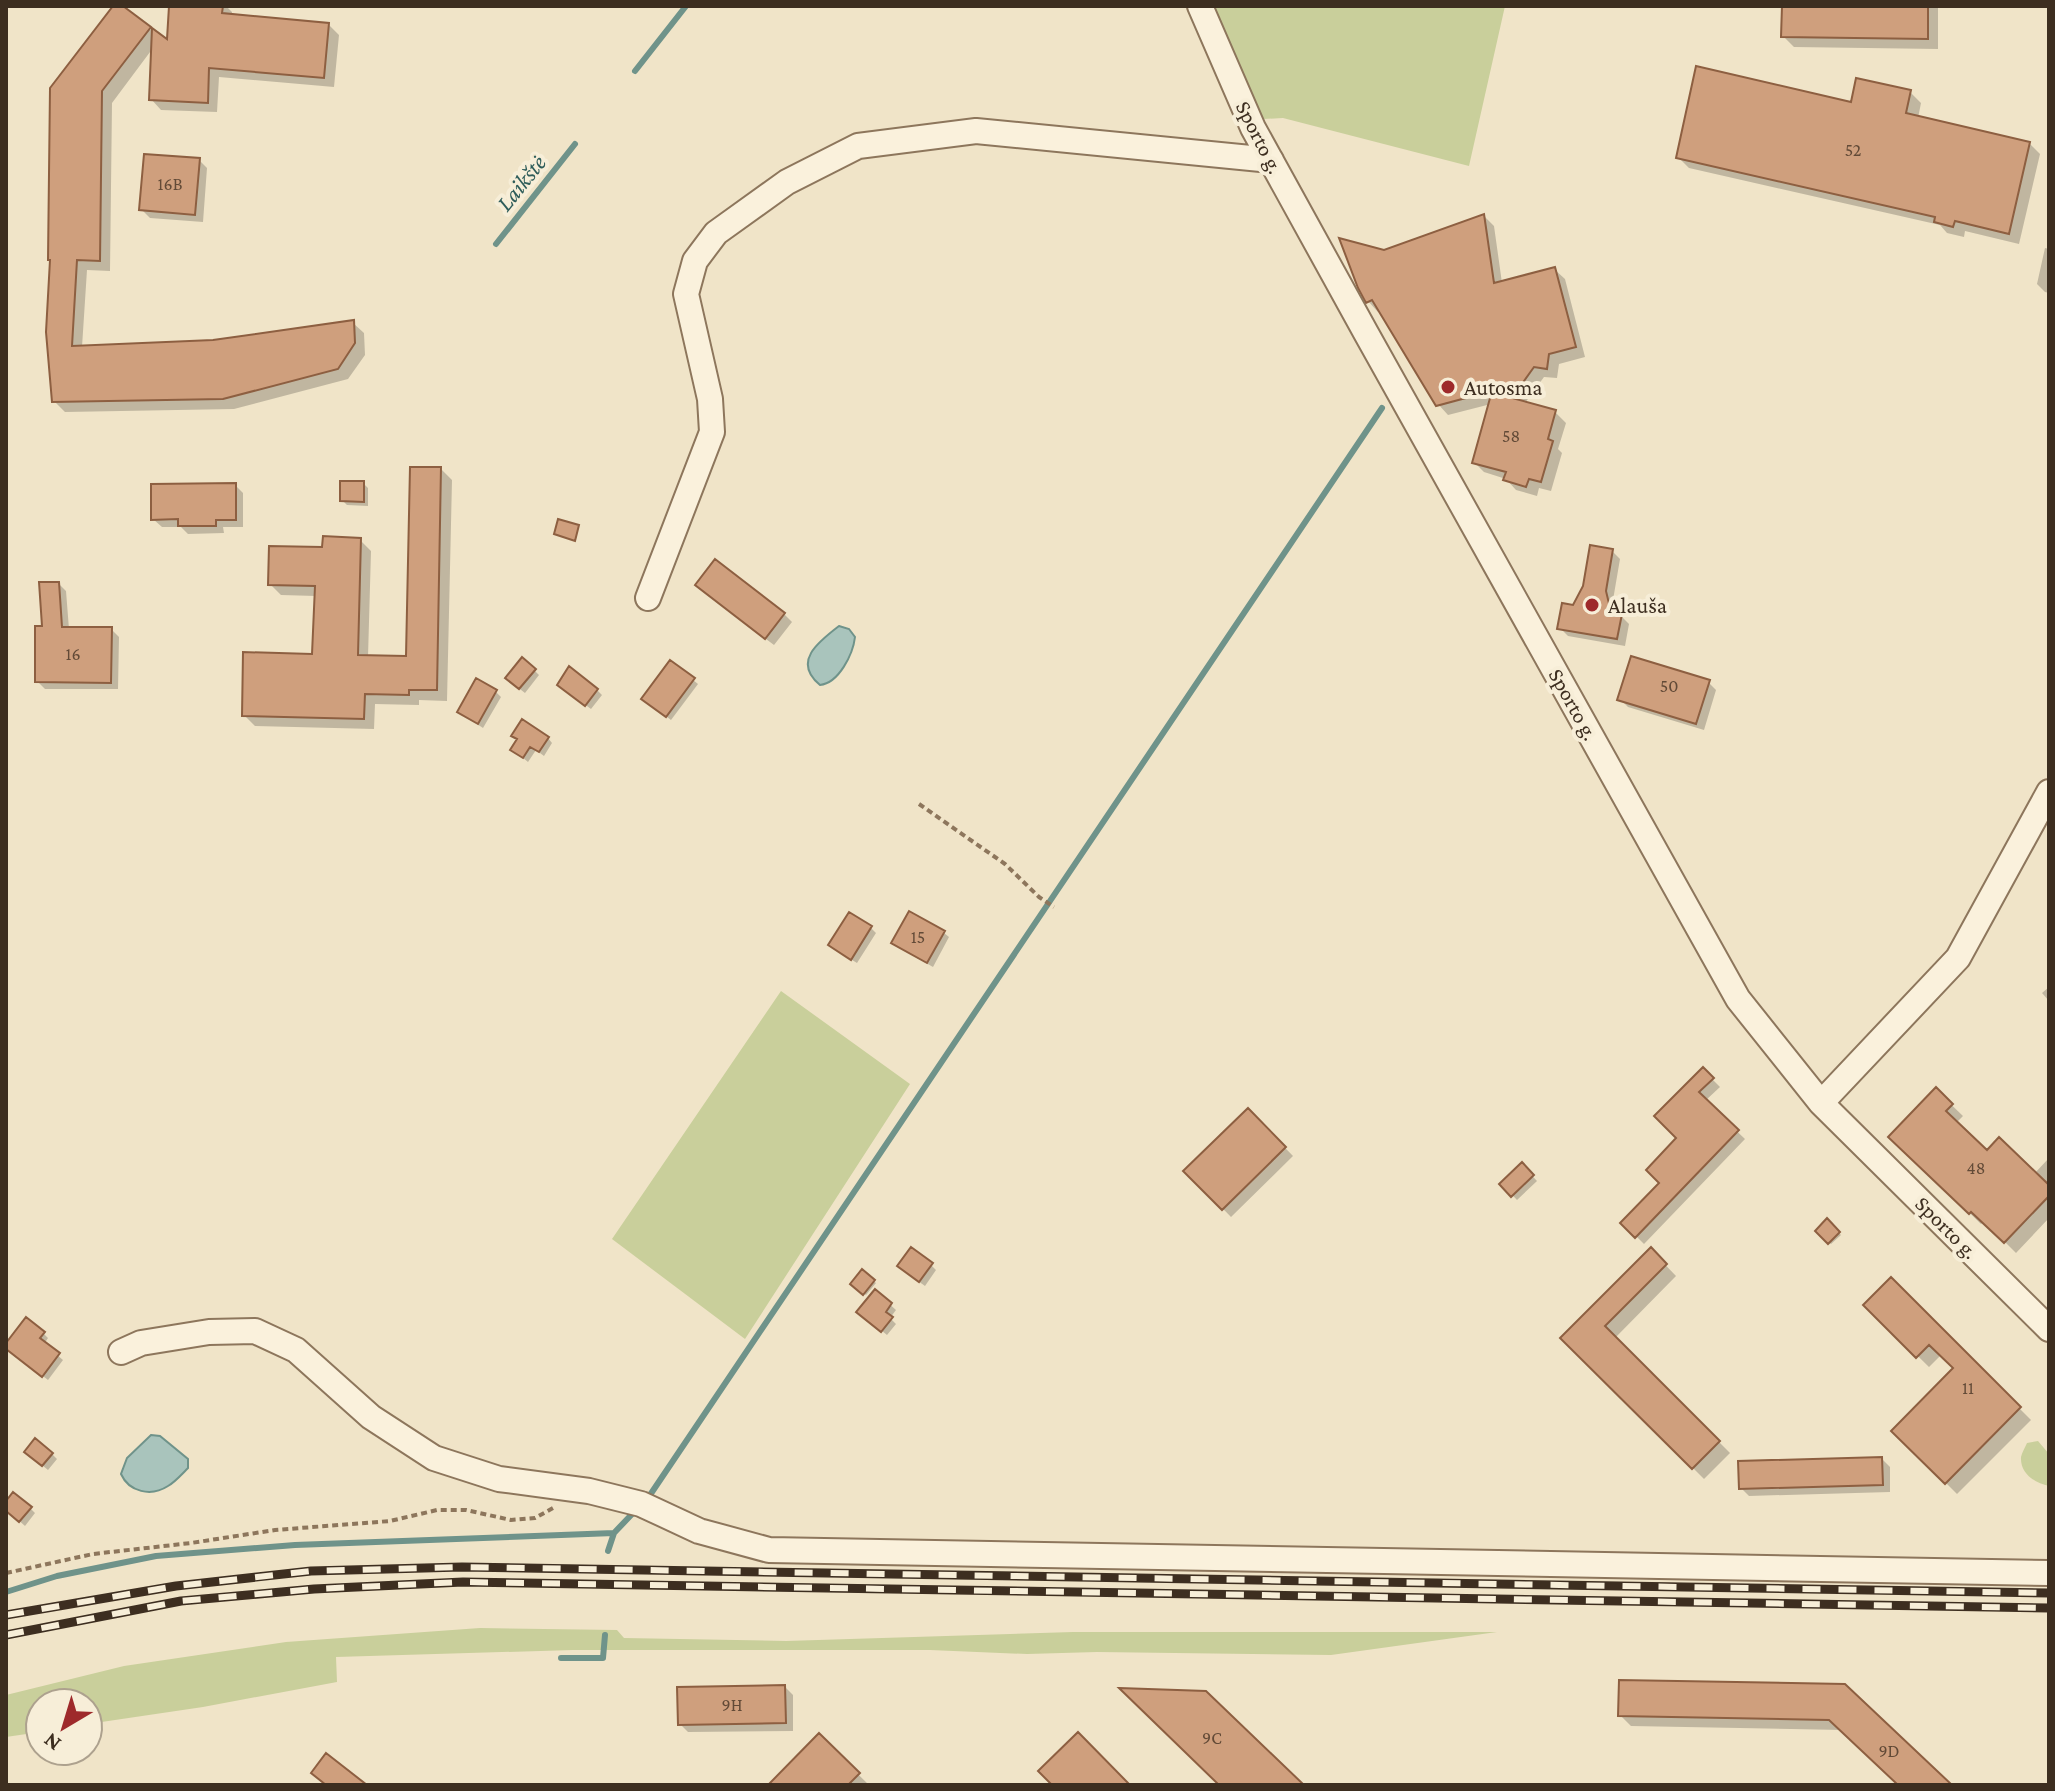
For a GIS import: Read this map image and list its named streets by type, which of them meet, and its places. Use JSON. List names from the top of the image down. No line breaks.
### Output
{"streets":{"street":["Sporto g."]},"water":["Laikštė"],"places":["Autosma","Alauša"],"house_numbers":["52","16B","58","16","50","15","48","11","9H","9C","9D"],"north":"bottom left"}
